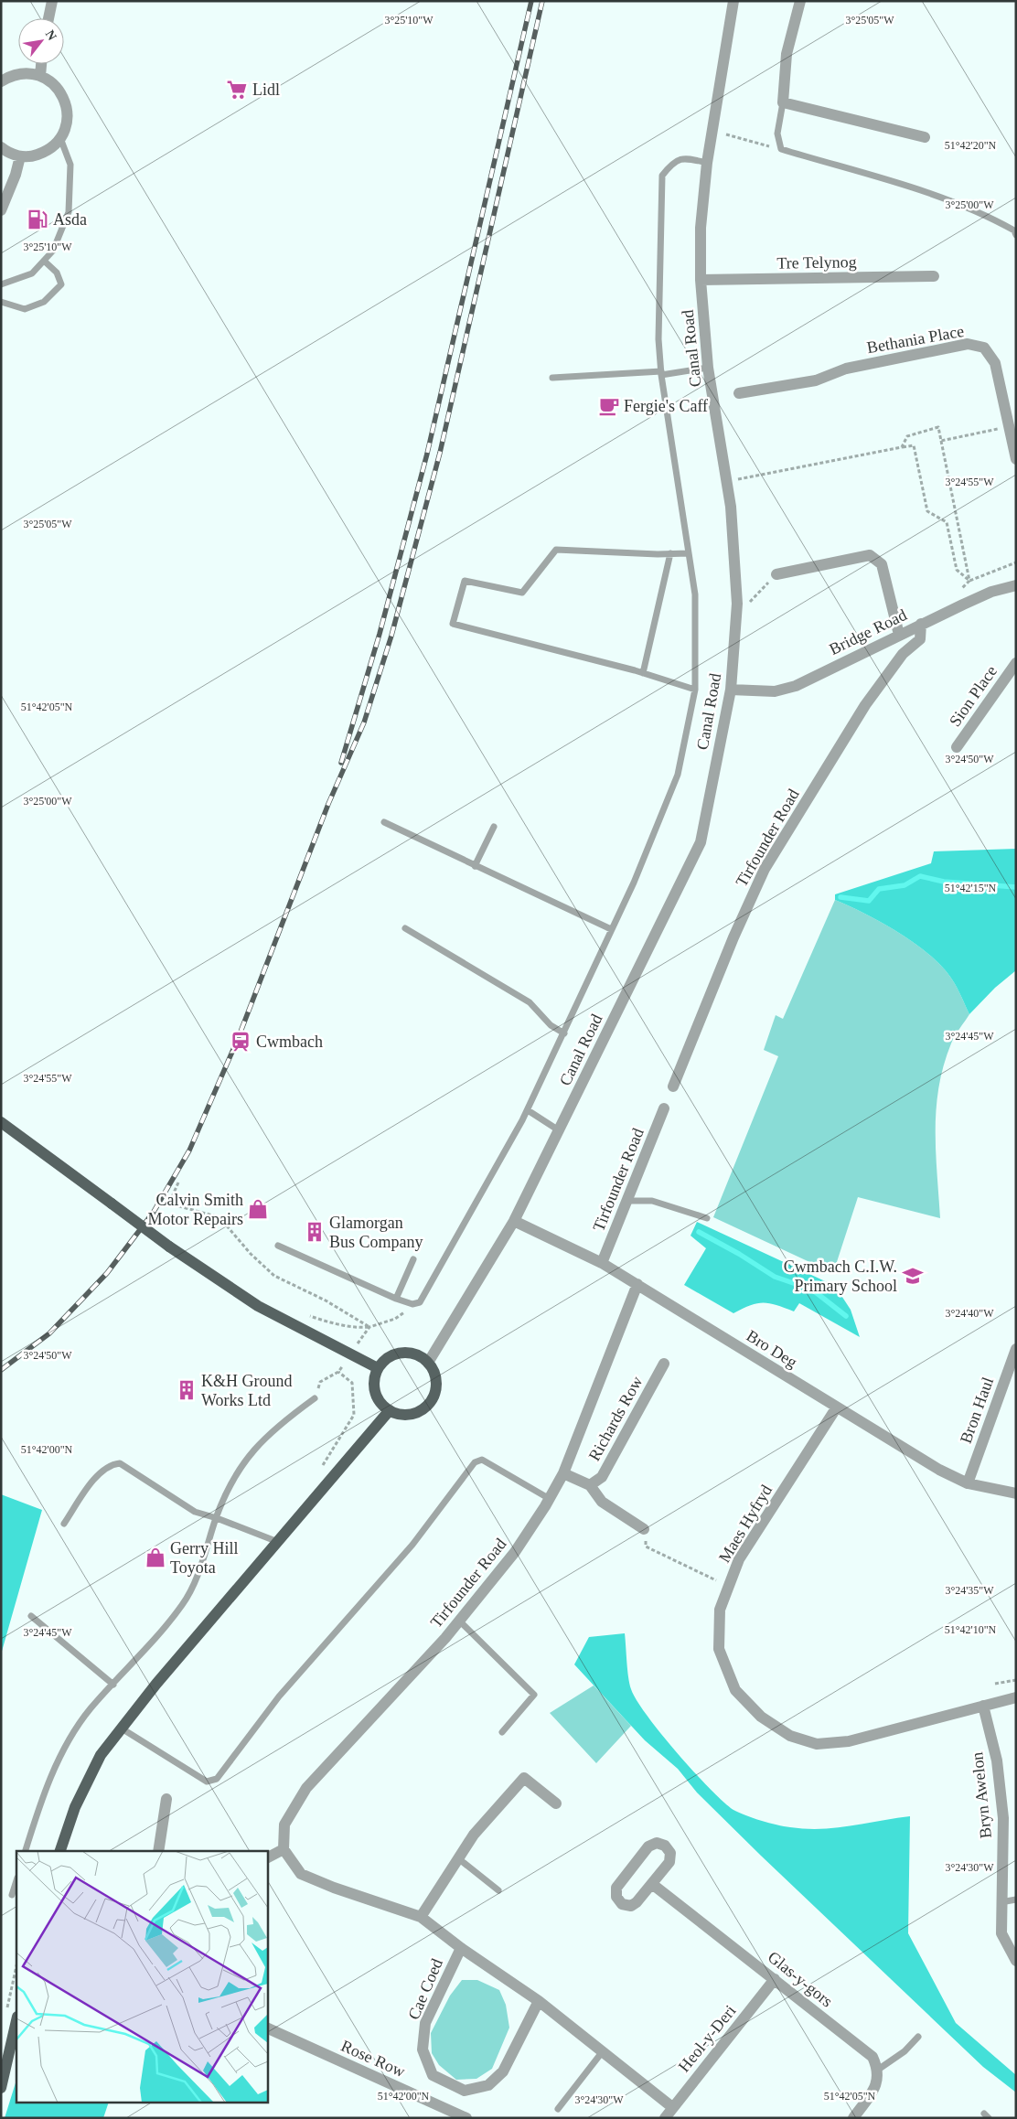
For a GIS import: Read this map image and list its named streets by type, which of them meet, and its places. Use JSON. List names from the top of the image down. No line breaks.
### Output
{"streets":{"street":["Tre Telynog","Bethania Place","Canal Road","Bridge Road","Sion Place","Tirfounder Road","Bro Deg","Bron Haul","Richards Row","Maes Hyfryd","Bryn Awelon","Glas-y-gors","Cae Coed","Heol-y-Deri","Rose Row"]},"crossings":[["Tre Telynog","Canal Road"],["Canal Road","Bridge Road"],["Canal Road","Bro Deg"],["Bridge Road","Tirfounder Road"],["Tirfounder Road","Bro Deg"],["Tirfounder Road","Cae Coed"],["Bro Deg","Bron Haul"],["Bro Deg","Maes Hyfryd"],["Maes Hyfryd","Bryn Awelon"],["Glas-y-gors","Heol-y-Deri"],["Cae Coed","Heol-y-Deri"]],"places":{"supermarket":["Lidl"],"fuel station":["Asda"],"cafe":["Fergie's Caff"],"station":["Cwmbach"],"shop":["Calvin Smith Motor Repairs","Gerry Hill Toyota"],"building":["Glamorgan Bus Company","K&H Ground Works Ltd"],"school or university":["Cwmbach C.I.W. Primary School"]},"north":"top right","coordinates":["3°25'10\"W","3°25'05\"W","51°42'20\"N","3°25'00\"W","3°24'55\"W","51°42'05\"N","3°24'50\"W","51°42'15\"N","3°24'45\"W","3°24'40\"W","51°42'00\"N","3°24'35\"W","51°42'10\"N","3°24'30\"W"]}
